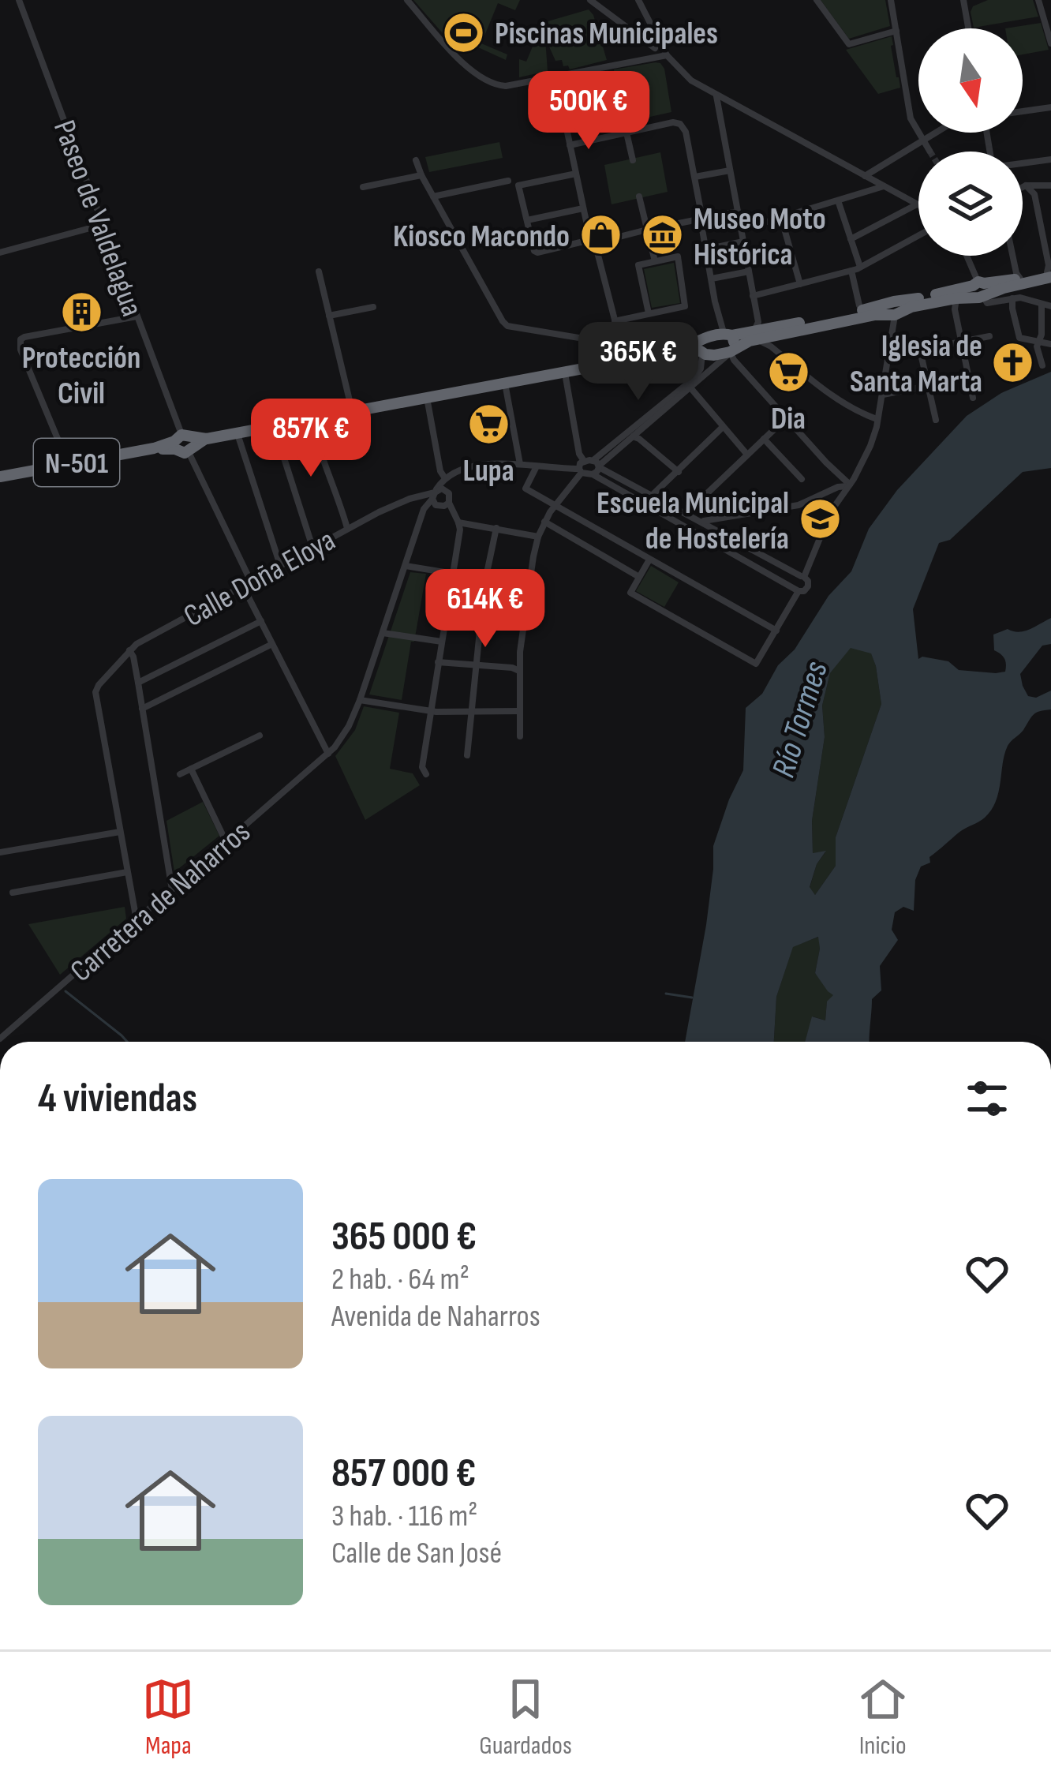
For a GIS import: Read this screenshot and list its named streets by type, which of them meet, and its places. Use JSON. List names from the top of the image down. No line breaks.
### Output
{"streets":{"highway":["N-501"],"street":["Paseo de Valdelagua","Calle Doña Eloya","Carretera de Naharros"]},"crossings":[["Paseo de Valdelagua","N-501"],["Paseo de Valdelagua","Calle Doña Eloya"],["Calle Doña Eloya","Carretera de Naharros"]],"water":["Río Tormes"],"places":{"sports":["Piscinas Municipales"],"shop":["Kiosco Macondo"],"museum":["Museo Moto Histórica"],"building":["Protección Civil"],"church":["Iglesia de Santa Marta"],"supermarket":["Dia","Lupa"],"school or university":["Escuela Municipal de Hostelería"]},"north":"bottom","page":{"price":["500K €","365K €","857K €","614K €"],"heading":"4 viviendas","list":[{"name":"365 000 €","note":"2 hab. · 64 m² · Avenida de Naharros"},{"name":"857 000 €","note":"3 hab. · 116 m² · Calle de San José"}],"tabs":["Mapa","Guardados","Inicio"]}}
